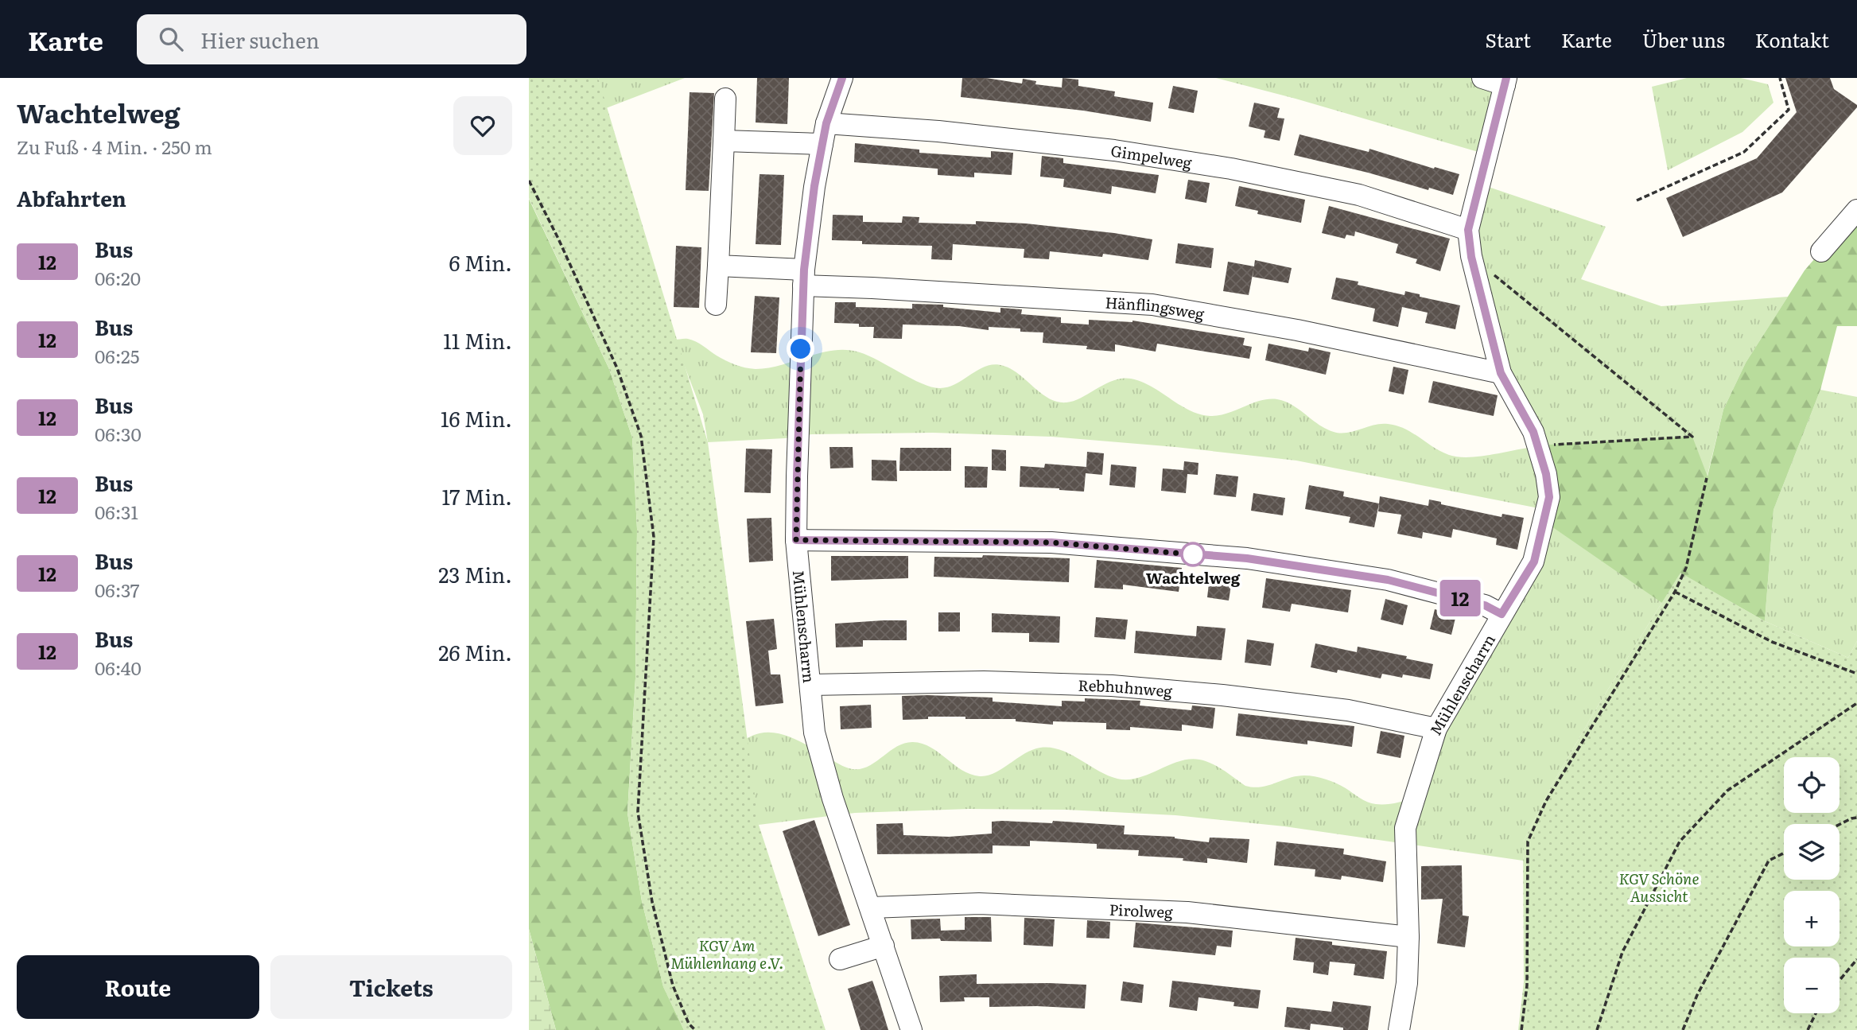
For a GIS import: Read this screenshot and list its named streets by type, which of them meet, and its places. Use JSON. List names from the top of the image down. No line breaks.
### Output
{"streets":{"street":["Gimpelweg","Hänflingsweg","Mühlenscharrn","Rebhuhnweg","Pirolweg"]},"crossings":[["Gimpelweg","Mühlenscharrn"],["Hänflingsweg","Mühlenscharrn"],["Mühlenscharrn","Rebhuhnweg"],["Mühlenscharrn","Pirolweg"]],"parks":["KGV Schöne Aussicht","KGV Am Mühlenhang e.V."],"places":["Wachtelweg"],"lines":["bus line 12"],"page":{"header":"Karte","search":"Hier suchen","nav":["Start","Karte","Über uns","Kontakt"],"heading":[["Wachtelweg","Zu Fuß · 4 Min. · 250 m"],"Abfahrten"],"on_map":"12","list":[{"mark":"12","name":"Bus","note":"06:20","value":"6 Min."},{"mark":"12","name":"Bus","note":"06:25","value":"11 Min."},{"mark":"12","name":"Bus","note":"06:30","value":"16 Min."},{"mark":"12","name":"Bus","note":"06:31","value":"17 Min."},{"mark":"12","name":"Bus","note":"06:37","value":"23 Min."},{"mark":"12","name":"Bus","note":"06:40","value":"26 Min."}],"map_buttons":["+","−"],"buttons":["Route","Tickets"]}}
